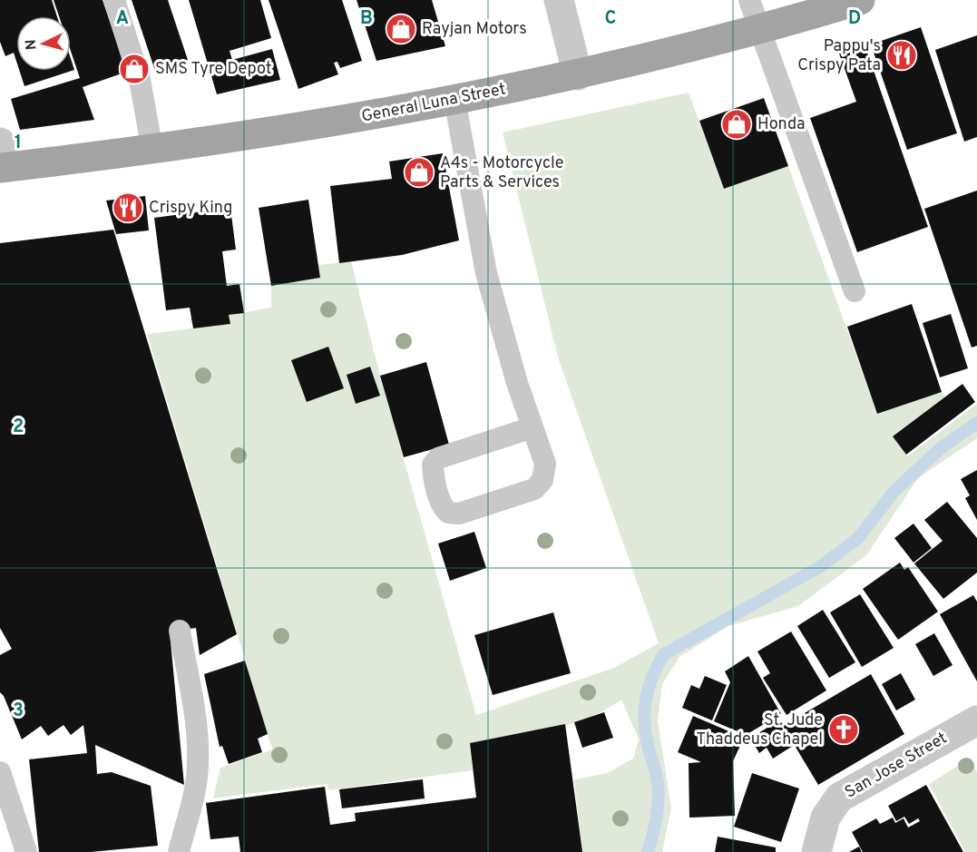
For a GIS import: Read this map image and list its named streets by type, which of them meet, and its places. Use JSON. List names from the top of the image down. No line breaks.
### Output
{"streets":{"main road":["General Luna Street"],"street":["San Jose Street"]},"places":{"shop":["Rayjan Motors","SMS Tyre Depot","Honda","A4s - Motorcycle Parts & Services"],"restaurant":["Pappu's Crispy Pata","Crispy King"],"church":["St. Jude Thaddeus Chapel"]},"north":"left","grid":{"columns":["A","B","C","D"],"rows":["1","2","3"]}}
